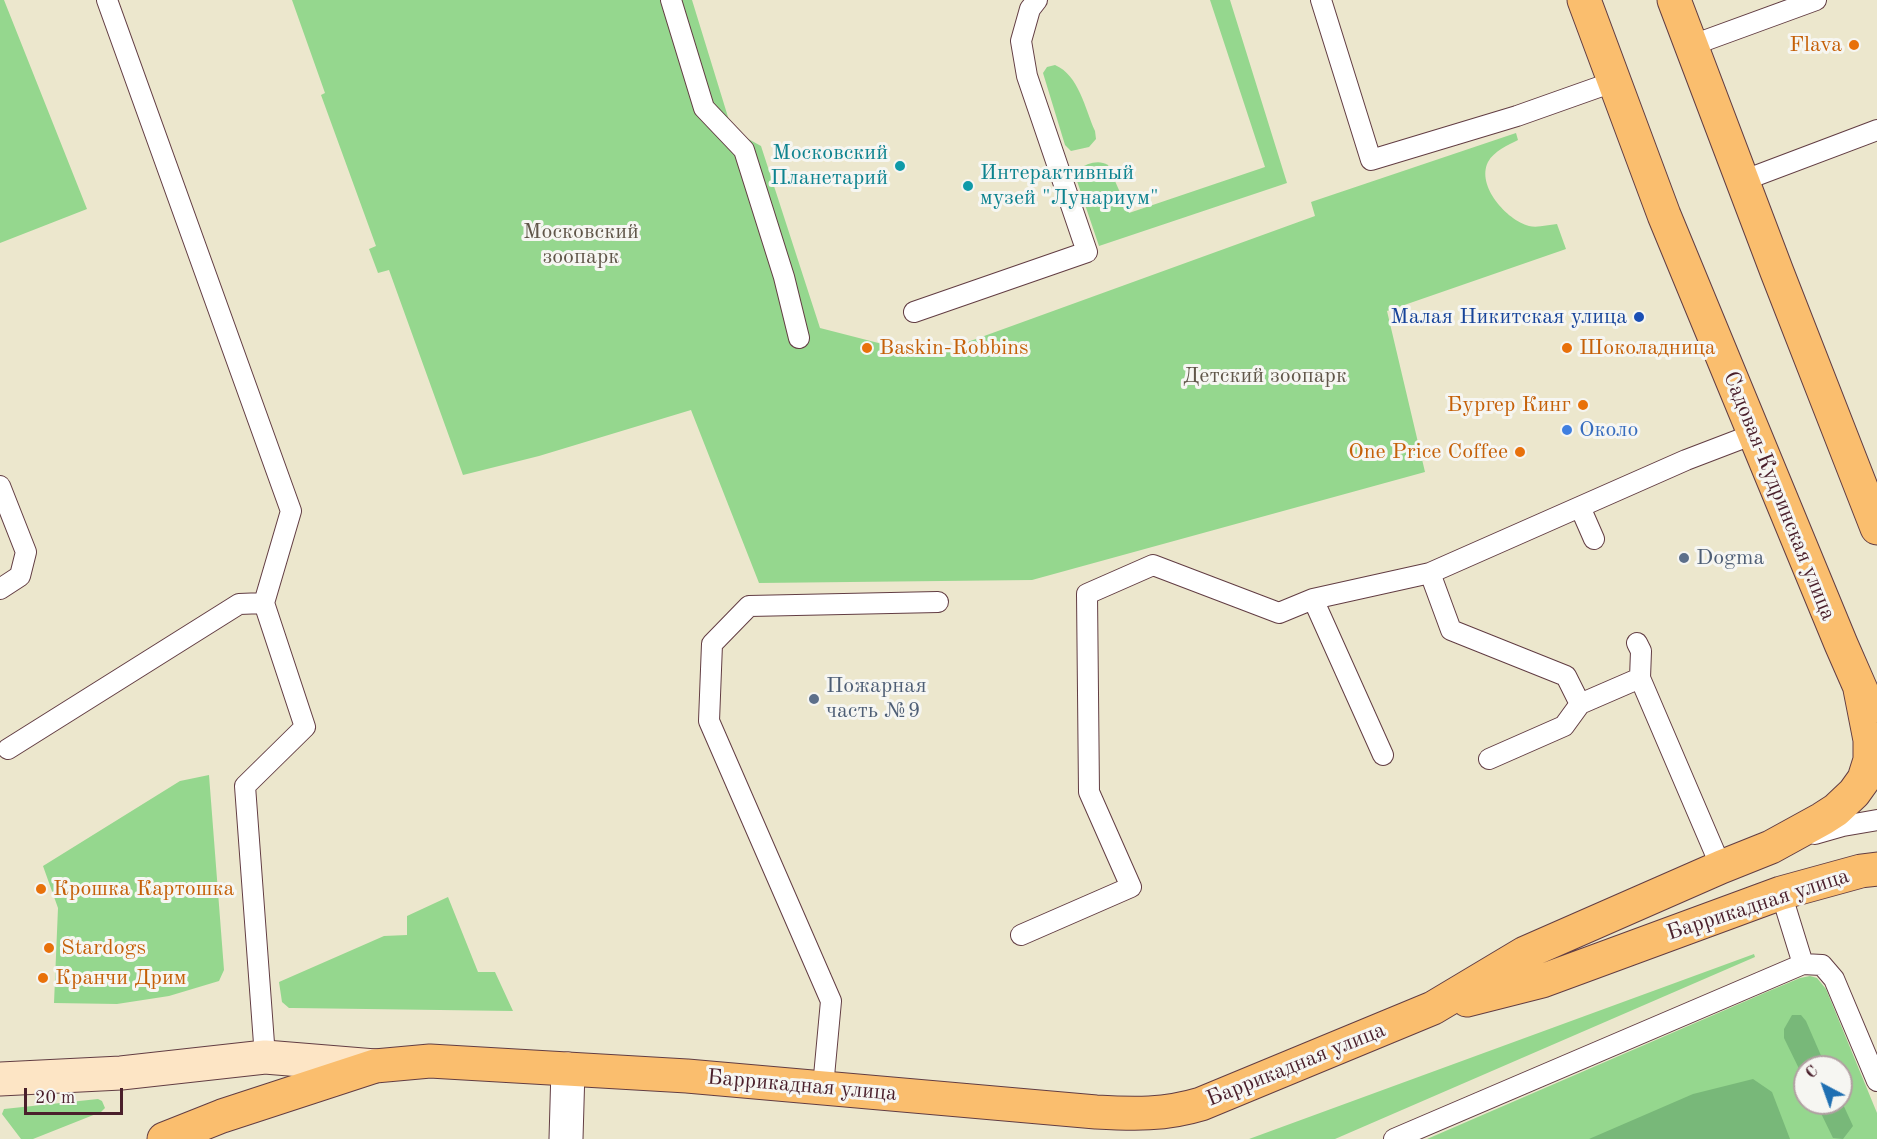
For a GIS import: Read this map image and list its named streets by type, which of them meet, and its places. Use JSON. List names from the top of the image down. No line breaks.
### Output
{"streets":{"main road":["Садовая-Кудринская улица","Баррикадная улица"]},"crossings":[["Садовая-Кудринская улица","Баррикадная улица"]],"parks":["Московский зоопарк","Детский зоопарк"],"places":["Flava","Московский Планетарий","Интерактивный музей \"Лунариум\"","Малая Никитская улица","Baskin-Robbins","Шоколадница","Бургер Кинг","Около","One Price Coffee","Dogma","Пожарная часть №9","Крошка Картошка","Stardogs","Кранчи Дрим"],"scale_bar":"20 m","north":"top left"}
